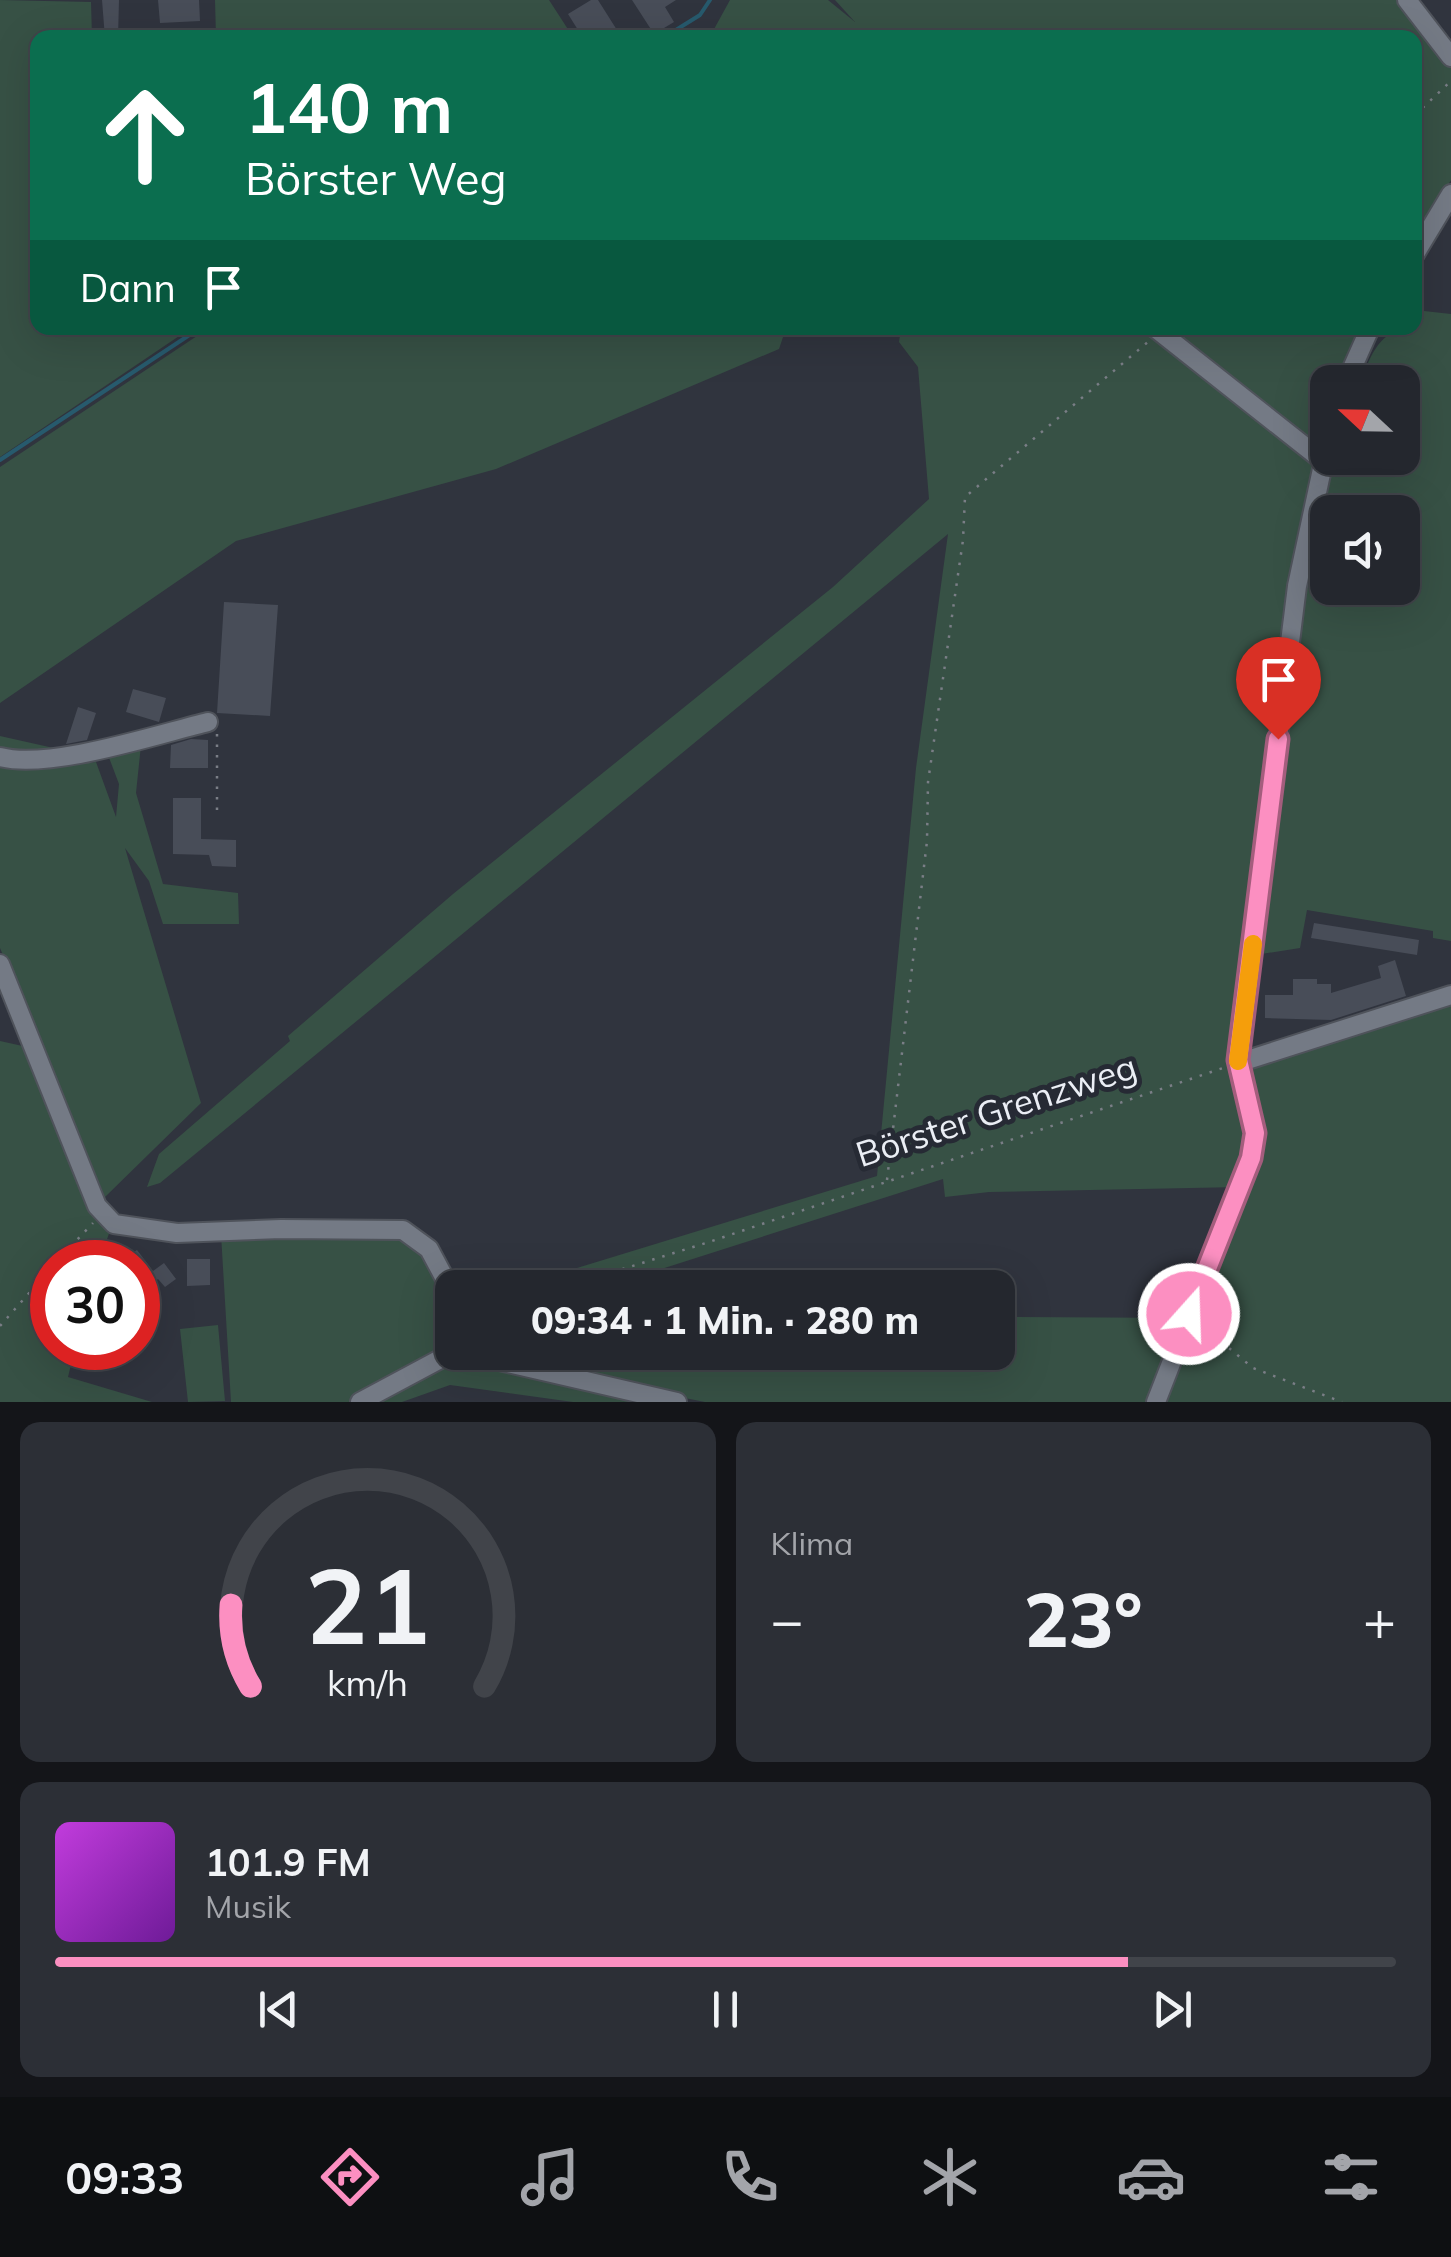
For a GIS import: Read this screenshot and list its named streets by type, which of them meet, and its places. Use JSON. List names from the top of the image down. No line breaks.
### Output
{"streets":{"path":["Börster Grenzweg"]},"north":"left","page":{"turn":["140 m","Börster Weg"],"then":"Dann","limit":"30","trip":"09:34 · 1 Min. · 280 m","tile":"Klima","heat":["−","23°","+"],"song":["101.9 FM","Musik"],"tabs":"09:33","gauge":["21","km/h"]}}
